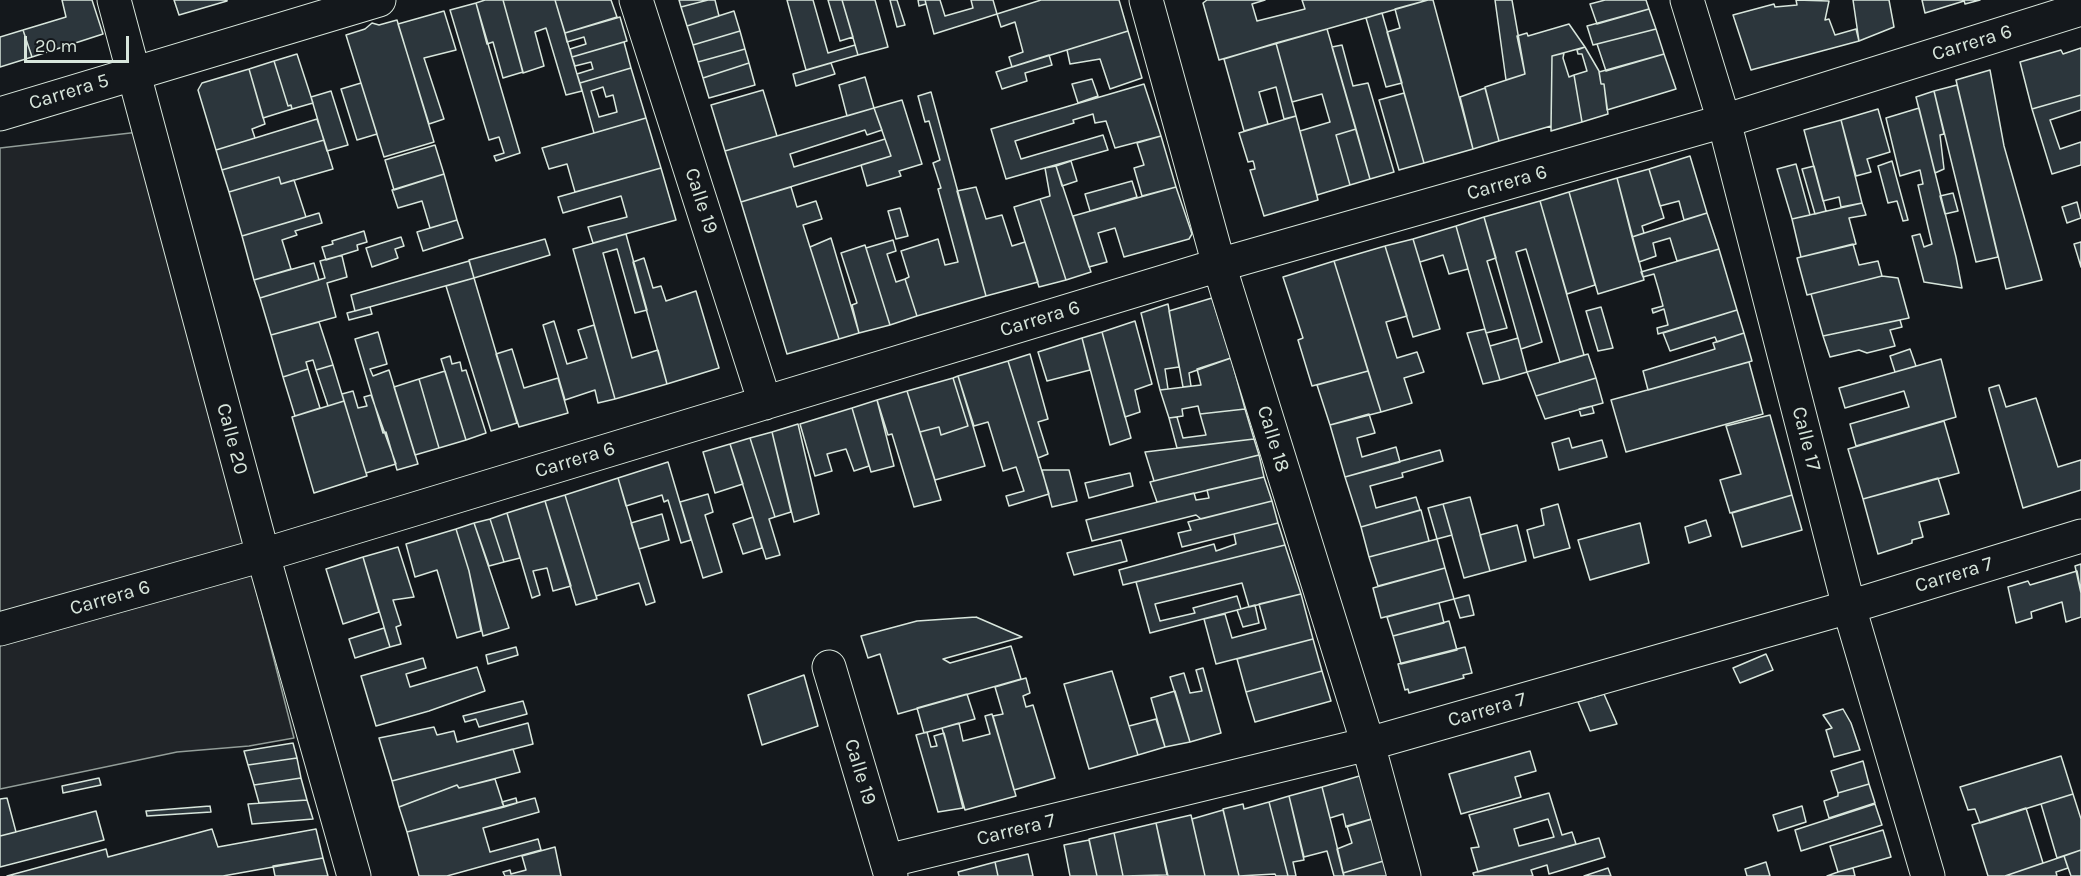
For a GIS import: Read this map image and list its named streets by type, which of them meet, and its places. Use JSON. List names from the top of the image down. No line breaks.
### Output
{"streets":{"street":["Carrera 6","Carrera 5","Calle 19","Calle 20","Calle 18","Calle 17","Carrera 7"]},"crossings":[["Carrera 6","Calle 19"],["Carrera 6","Calle 20"],["Carrera 6","Calle 18"],["Carrera 6","Calle 17"],["Carrera 5","Calle 20"],["Calle 19","Carrera 7"],["Calle 18","Carrera 7"],["Calle 17","Carrera 7"]],"scale_bar":"20 m"}
